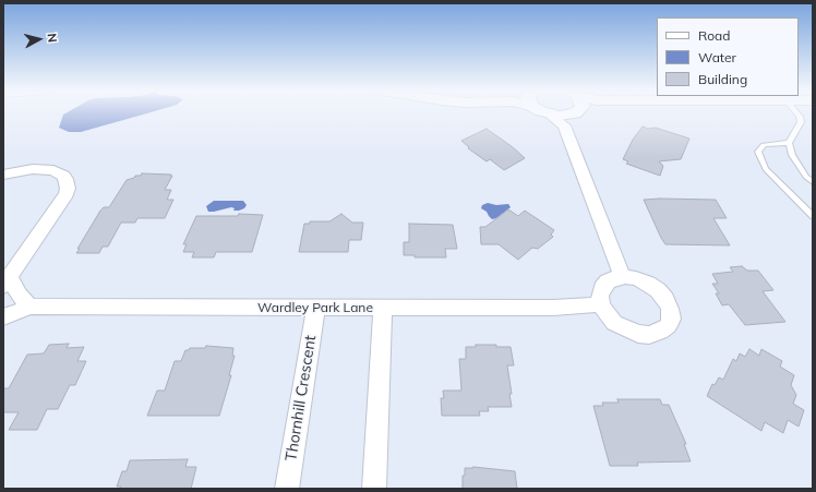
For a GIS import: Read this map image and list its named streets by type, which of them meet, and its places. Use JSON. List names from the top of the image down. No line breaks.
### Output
{"streets":{"street":["Wardley Park Lane","Thornhill Crescent"]},"crossings":[["Wardley Park Lane","Thornhill Crescent"]],"legend":["Road","Water","Building"],"north":"right"}
